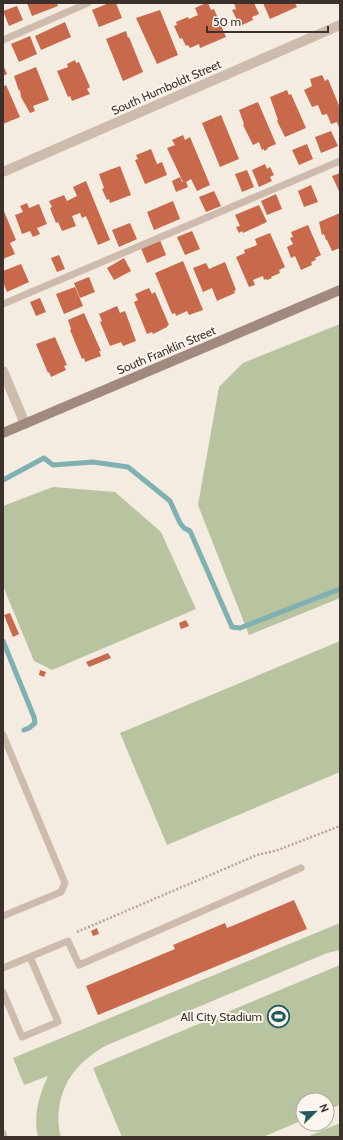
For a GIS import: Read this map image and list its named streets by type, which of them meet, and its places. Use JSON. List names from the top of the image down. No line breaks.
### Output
{"streets":{"street":["South Humboldt Street","South Franklin Street"]},"places":{"sports":["All City Stadium"]},"scale_bar":"50 m","north":"top right"}
